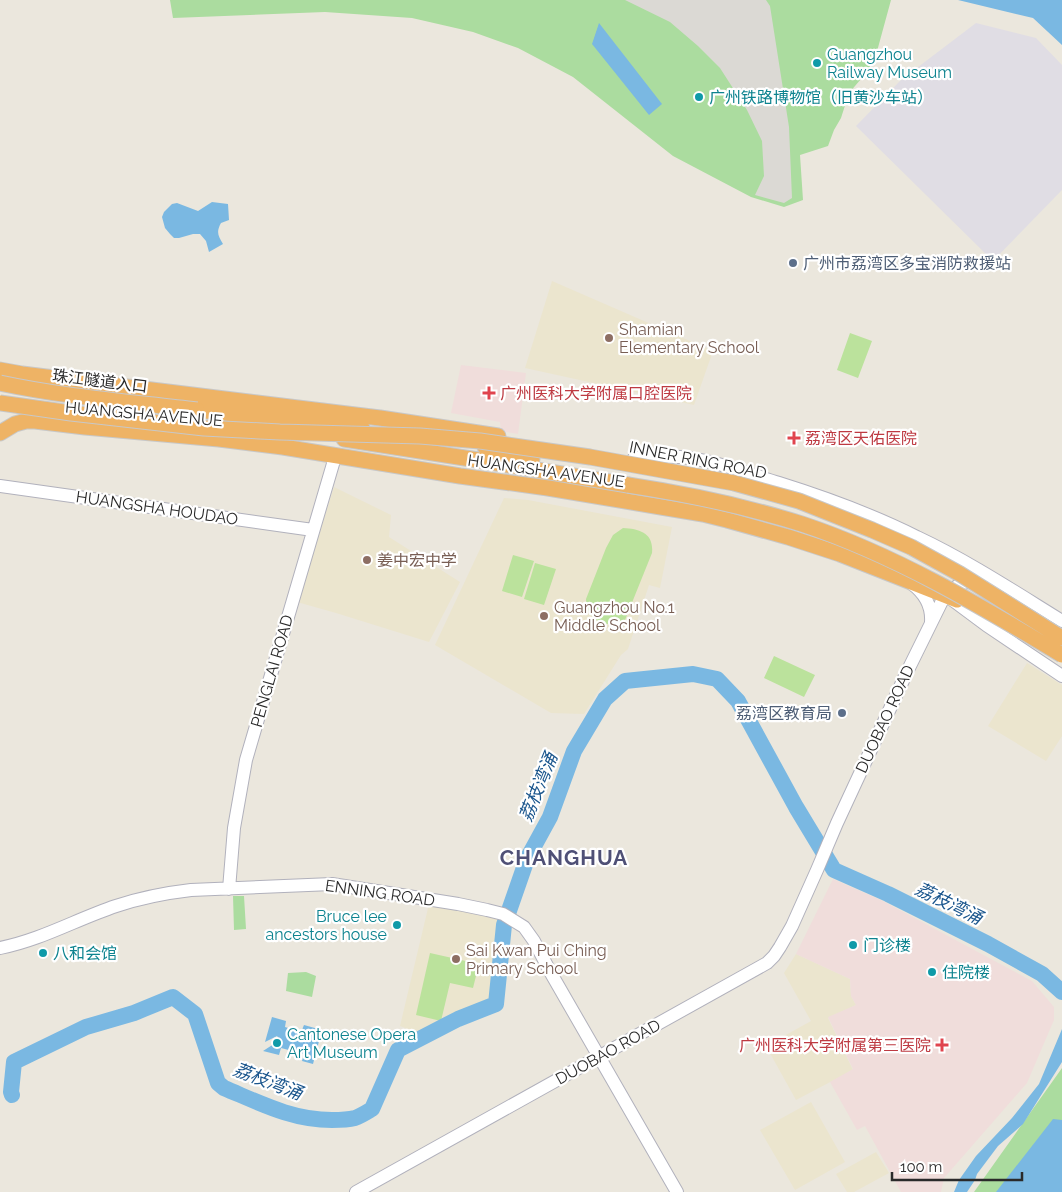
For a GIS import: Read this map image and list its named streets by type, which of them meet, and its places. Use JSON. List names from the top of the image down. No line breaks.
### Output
{"streets":{"highway":["珠江隧道入口","HUANGSHA AVENUE","INNER RING ROAD"],"street":["HUANGSHA HOUDAO","PENGLAI ROAD","DUOBAO ROAD","ENNING ROAD"]},"crossings":[["HUANGSHA AVENUE","PENGLAI ROAD"],["HUANGSHA AVENUE","DUOBAO ROAD"],["HUANGSHA HOUDAO","PENGLAI ROAD"],["PENGLAI ROAD","ENNING ROAD"],["DUOBAO ROAD","ENNING ROAD"]],"districts":["CHANGHUA"],"water":["荔枝湾涌"],"places":{"other":["Guangzhou Railway Museum","广州铁路博物馆（旧黄沙车站）","广州市荔湾区多宝消防救援站","Shamian Elementary School","姜中宏中学","Guangzhou No.1 Middle School","荔湾区教育局","Bruce lee ancestors house","门诊楼","八和会馆","Sai Kwan Pui Ching Primary School","住院楼","Cantonese Opera Art Museum"],"health":["广州医科大学附属口腔医院","荔湾区天佑医院","广州医科大学附属第三医院"]},"scale_bar":"100 m"}
